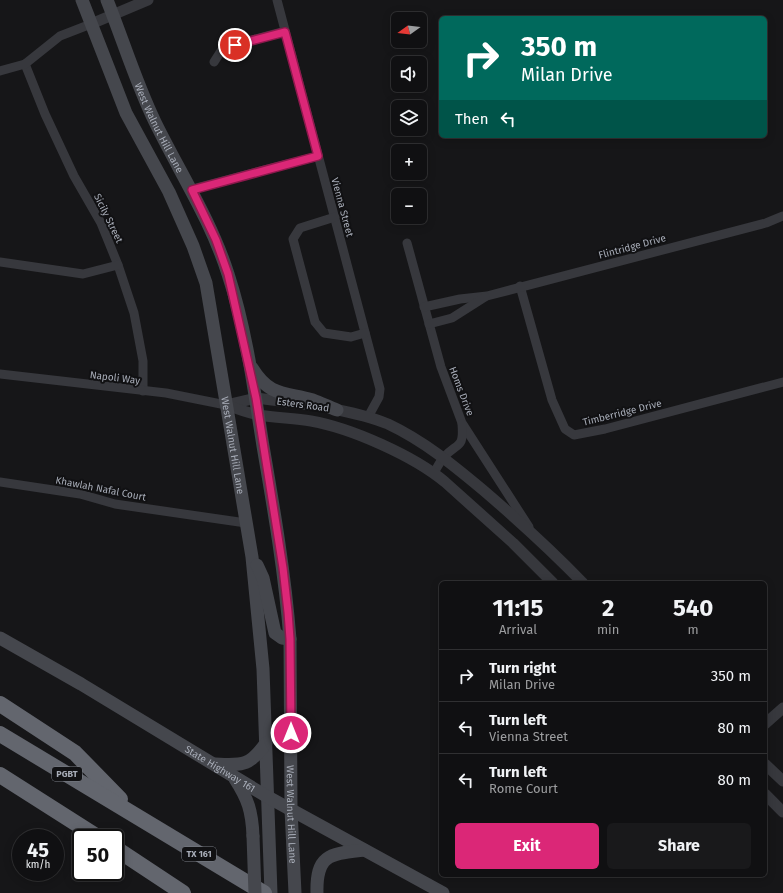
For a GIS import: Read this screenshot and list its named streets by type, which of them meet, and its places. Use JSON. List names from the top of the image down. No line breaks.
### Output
{"streets":{"highway":["PGBT","TX 161"],"main road":["West Walnut Hill Lane","State Highway 161"],"street":["Vienna Street","Sicily Street","Flintridge Drive","Napoli Way","Homs Drive","Esters Road","Timberridge Drive","Khawlah Nafal Court"]},"crossings":[["West Walnut Hill Lane","Napoli Way"],["West Walnut Hill Lane","Esters Road"],["West Walnut Hill Lane","Khawlah Nafal Court"],["West Walnut Hill Lane","State Highway 161"],["Vienna Street","Esters Road"],["Sicily Street","Napoli Way"],["Flintridge Drive","Homs Drive"],["Flintridge Drive","Timberridge Drive"],["Napoli Way","Esters Road"],["Homs Drive","Esters Road"],["PGBT","TX 161"]],"north":"left","page":{"map_buttons":["+","−"],"turn":["350 m","Milan Drive"],"then":"Then","eta":["11:15","Arrival","2","min","540","m"],"list":[{"name":"Turn right","note":"Milan Drive","value":"350 m"},{"name":"Turn left","note":"Vienna Street","value":"80 m"},{"name":"Turn left","note":"Rome Court","value":"80 m"}],"buttons":["Exit","Share"],"speed":"45 km/h","limit":"50"}}
